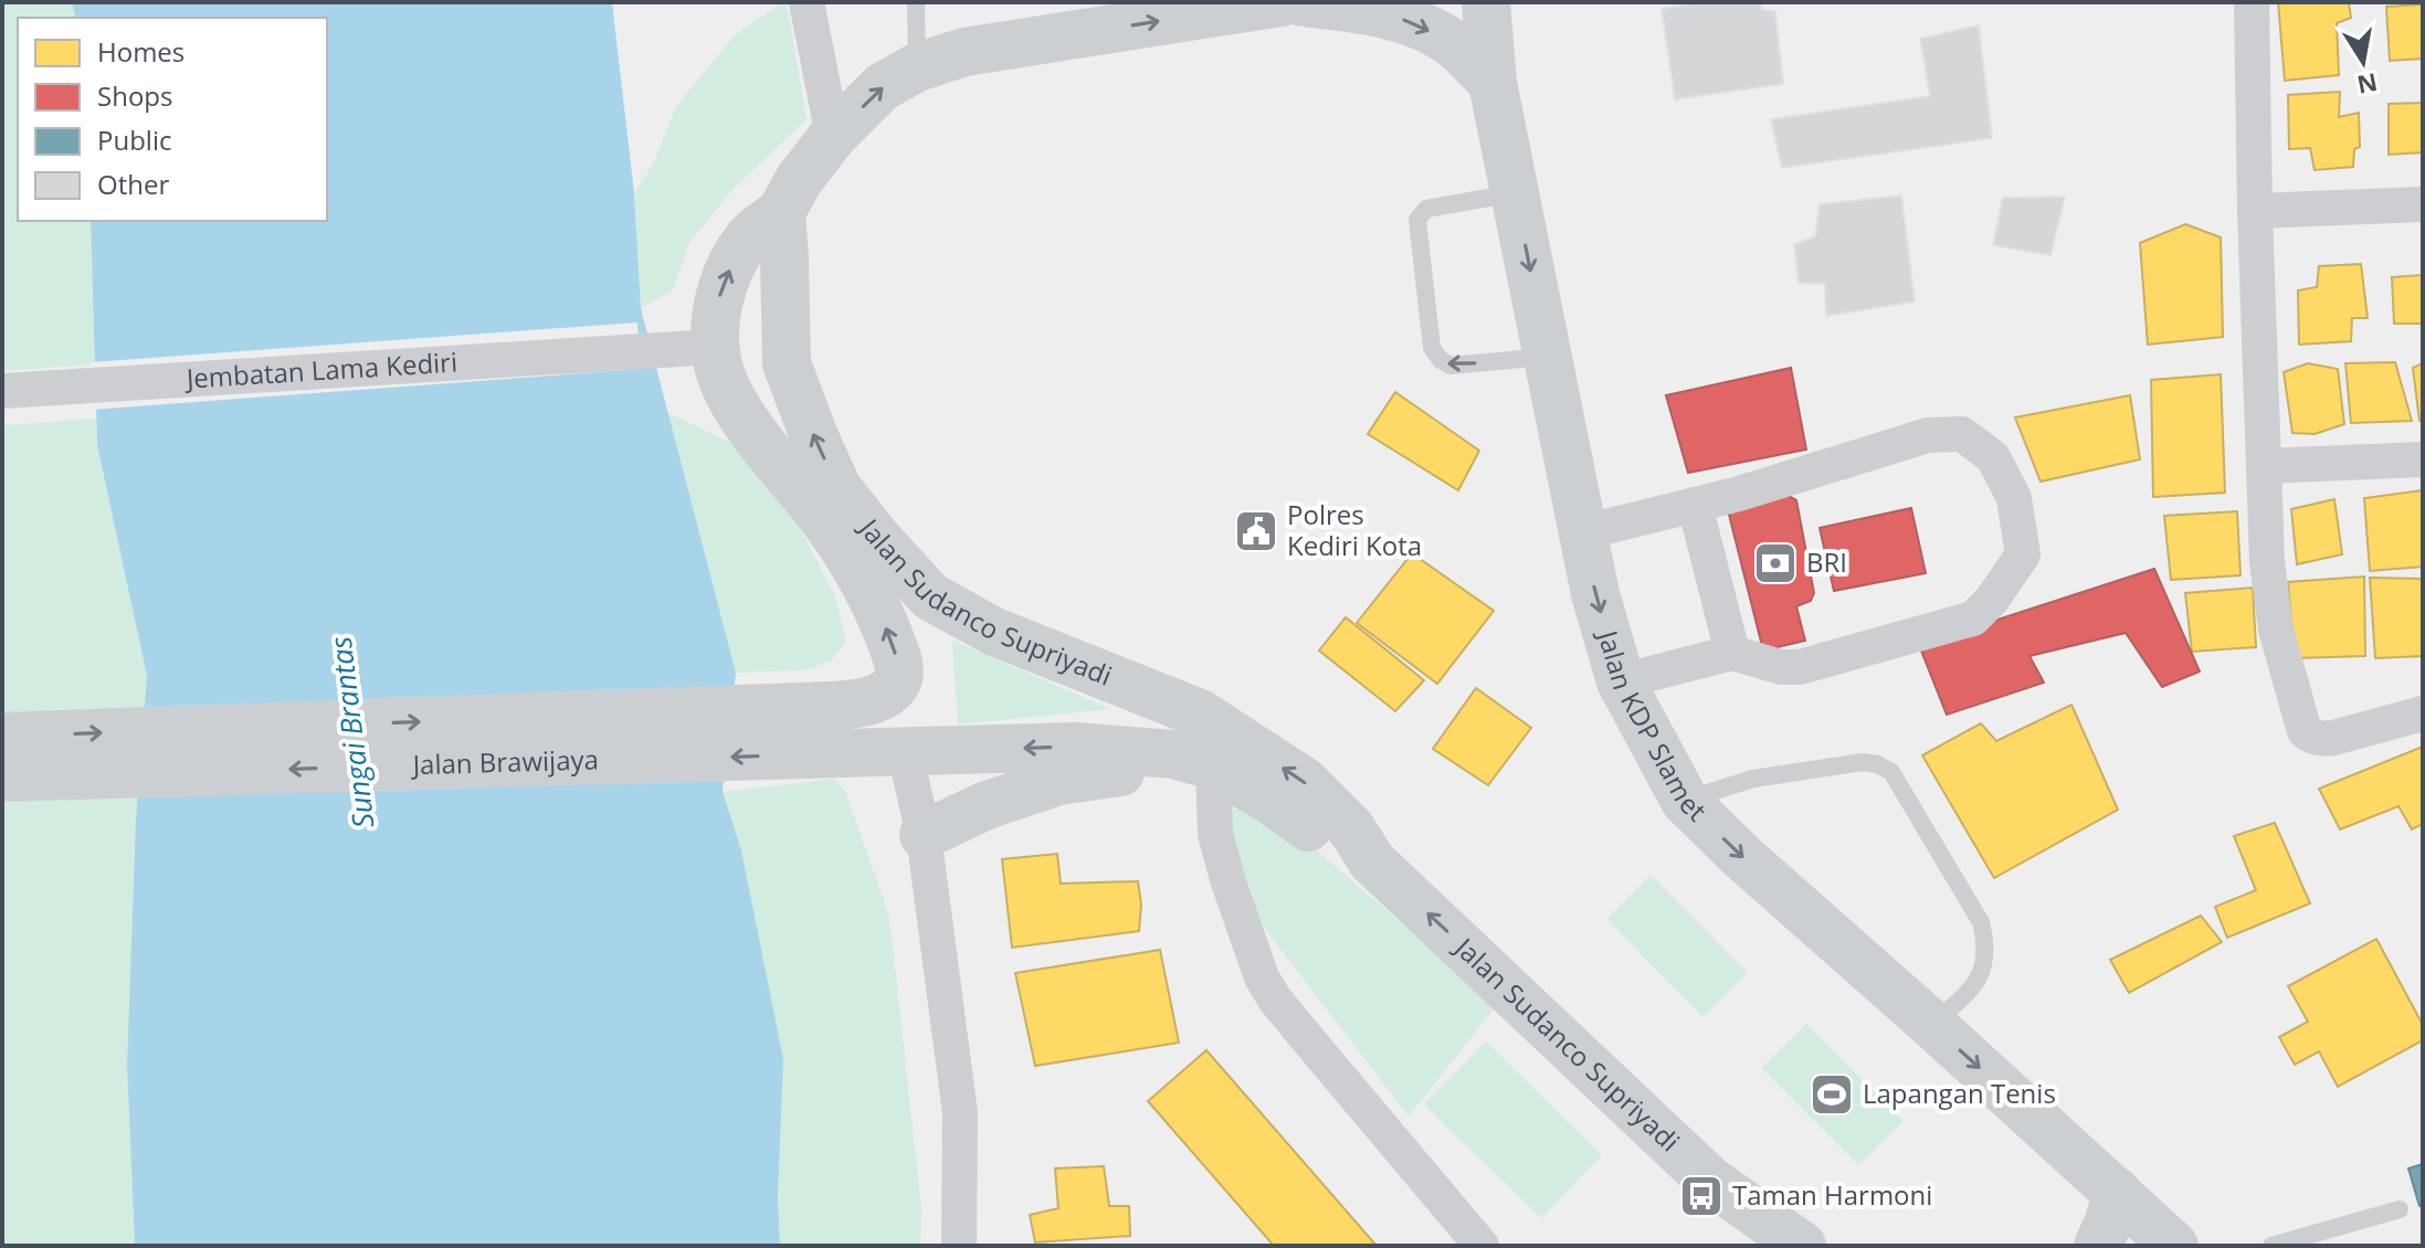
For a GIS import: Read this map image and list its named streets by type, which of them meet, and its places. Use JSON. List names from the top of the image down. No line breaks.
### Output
{"streets":{"main road":["Jalan Sudanco Supriyadi","Jalan KDP Slamet","Jalan Brawijaya"],"street":["Jembatan Lama Kediri"]},"crossings":[["Jembatan Lama Kediri","Jalan Brawijaya"]],"one_way":["Jalan Sudanco Supriyadi","Jalan KDP Slamet"],"water":["Sungai Brantas"],"places":{"public building":["Polres Kediri Kota"],"bank":["BRI"],"sports":["Lapangan Tenis"],"bus stop":["Taman Harmoni"]},"legend":["Homes","Shops","Public","Other"],"north":"bottom"}
